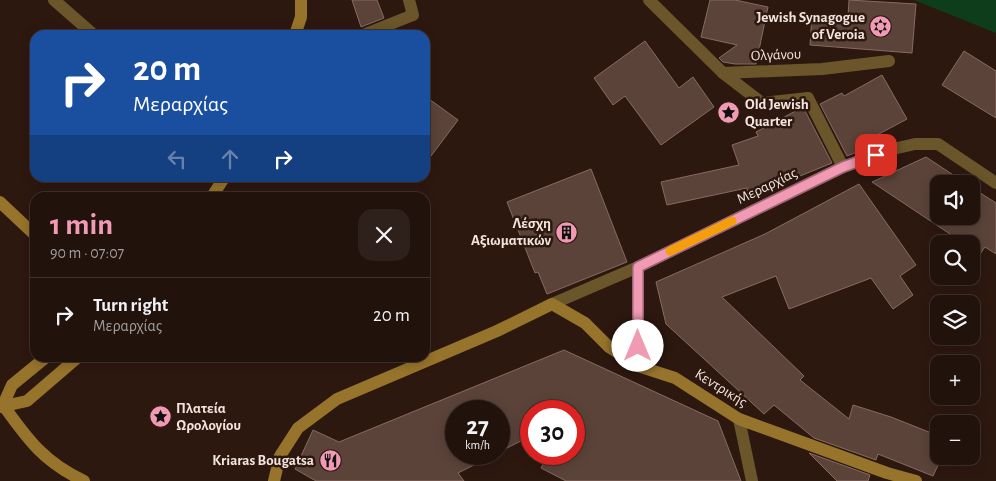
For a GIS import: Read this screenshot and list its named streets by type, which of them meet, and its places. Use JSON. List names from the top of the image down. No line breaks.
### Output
{"streets":{"street":["Ολγάνου","Μεραρχίας","Κεντρικής"]},"crossings":[["Μεραρχίας","Κεντρικής"]],"places":{"synagogue":["Jewish Synagogue of Veroia"],"place":["Old Jewish Quarter","Πλατεία Ωρολογίου"],"building":["Λέσχη Αξιωματικών"],"restaurant":["Kriaras Bougatsa"]},"page":{"turn":["20 m","Μεραρχίας"],"map_buttons":["+","−"],"heading":["1 min","90 m · 07:07"],"list":[{"name":"Turn right","note":"Μεραρχίας","value":"20 m"}],"speed":"27 km/h","limit":"30"}}
